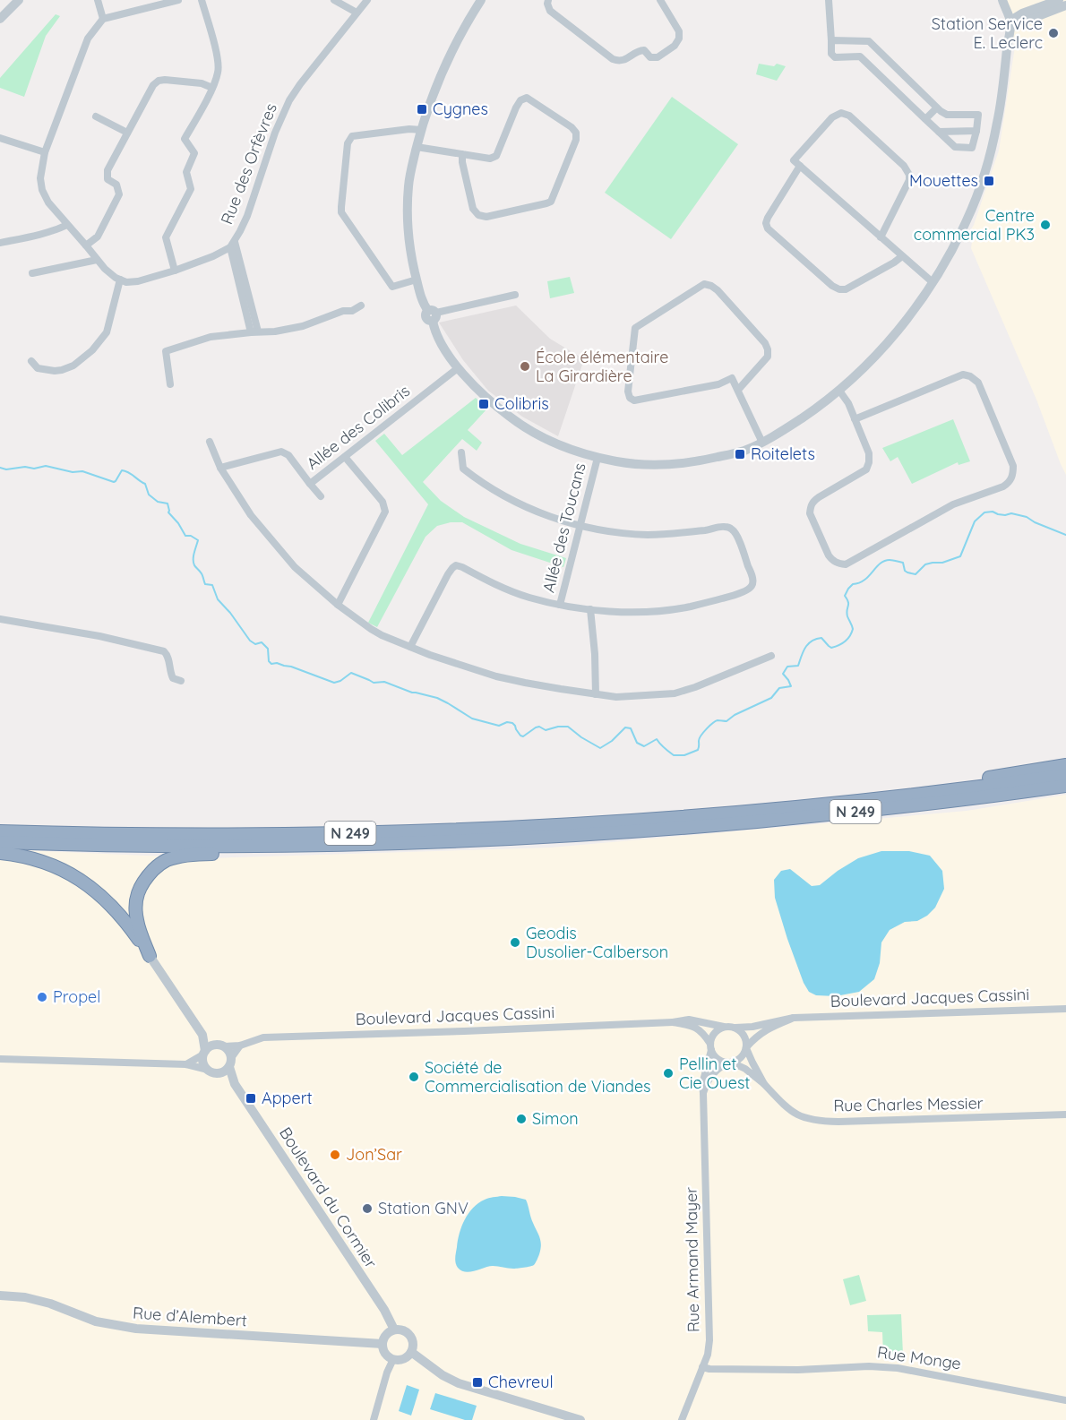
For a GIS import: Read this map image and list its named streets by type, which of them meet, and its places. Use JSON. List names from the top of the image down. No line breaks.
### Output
{"streets":{"highway":["N 249"],"street":["Rue des Orfèvres","Allée des Colibris","Allée des Toucans","Boulevard Jacques Cassini","Rue Charles Messier","Boulevard du Cormier","Rue Armand Mayer","Rue d’Alembert","Rue Monge"]},"crossings":[["Boulevard Jacques Cassini","Rue Charles Messier"],["Boulevard Jacques Cassini","Boulevard du Cormier"],["Boulevard Jacques Cassini","Rue Armand Mayer"],["Rue Charles Messier","Rue Armand Mayer"],["Boulevard du Cormier","Rue d’Alembert"],["Rue Armand Mayer","Rue Monge"]],"places":{"other":["Station Service E. Leclerc","Centre commercial PK3","École élémentaire La Girardière","Geodis Dusolier-Calberson","Propel","Pellin et Cie Ouest","Société de Commercialisation de Viandes","Simon","Jon’Sar","Station GNV"],"transit":["Cygnes","Mouettes","Colibris","Roitelets","Appert","Chevreul"]}}
